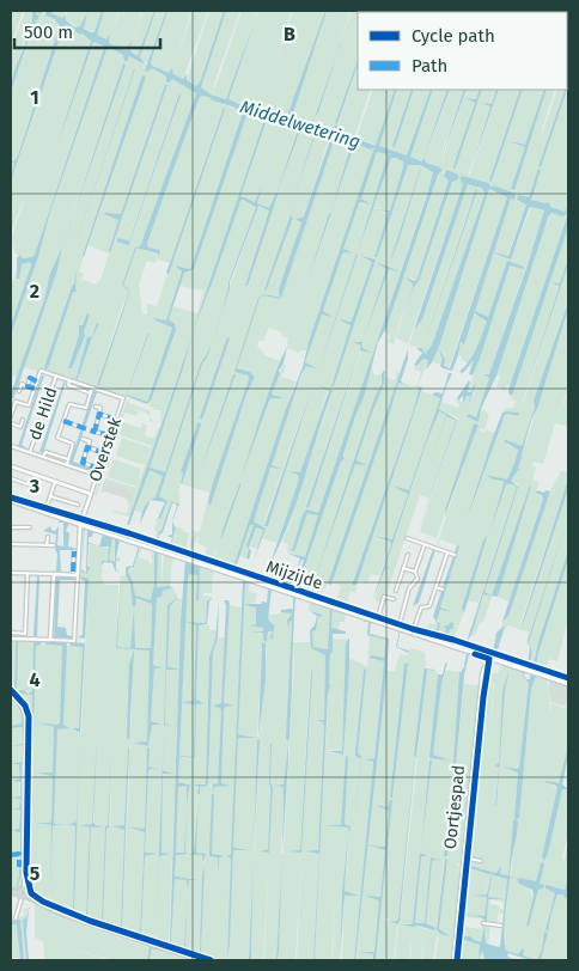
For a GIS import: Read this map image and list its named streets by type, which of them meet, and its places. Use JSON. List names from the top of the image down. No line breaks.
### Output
{"streets":{"street":["de Hild","Overstek","Mijzijde","Oortjespad"]},"crossings":[["de Hild","Overstek"],["Overstek","Mijzijde"]],"water":["Middelwetering"],"legend":["Cycle path","Path"],"scale_bar":"500 m","grid":{"columns":["B"],"rows":["1","2","3","4","5"]}}
